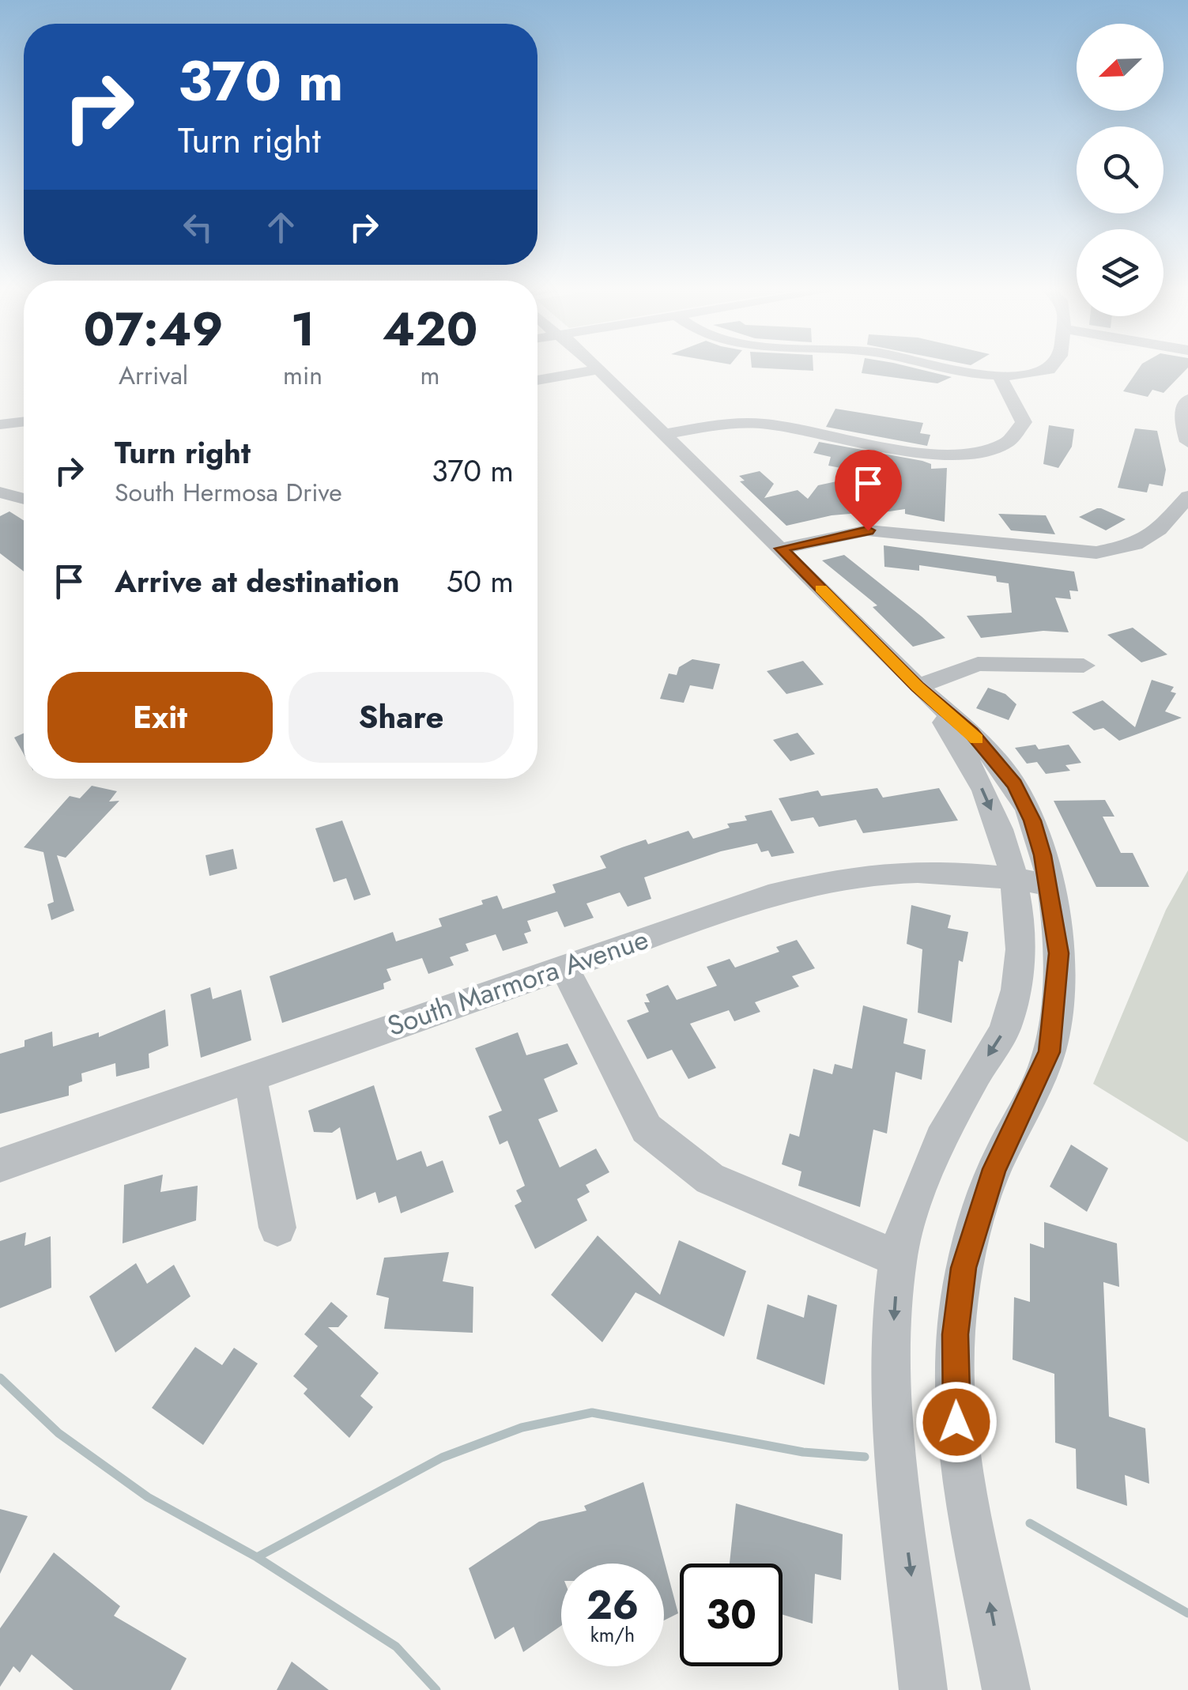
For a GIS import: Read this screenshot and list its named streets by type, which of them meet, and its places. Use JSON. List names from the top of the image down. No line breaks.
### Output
{"streets":{"street":["South Marmora Avenue"]},"north":"bottom left","page":{"turn":["370 m","Turn right"],"eta":["07:49","Arrival","1","min","420","m"],"list":[{"name":"Turn right","note":"South Hermosa Drive","value":"370 m"},{"name":"Arrive at destination","value":"50 m"}],"buttons":["Exit","Share"],"speed":"26 km/h","limit":"30"}}
